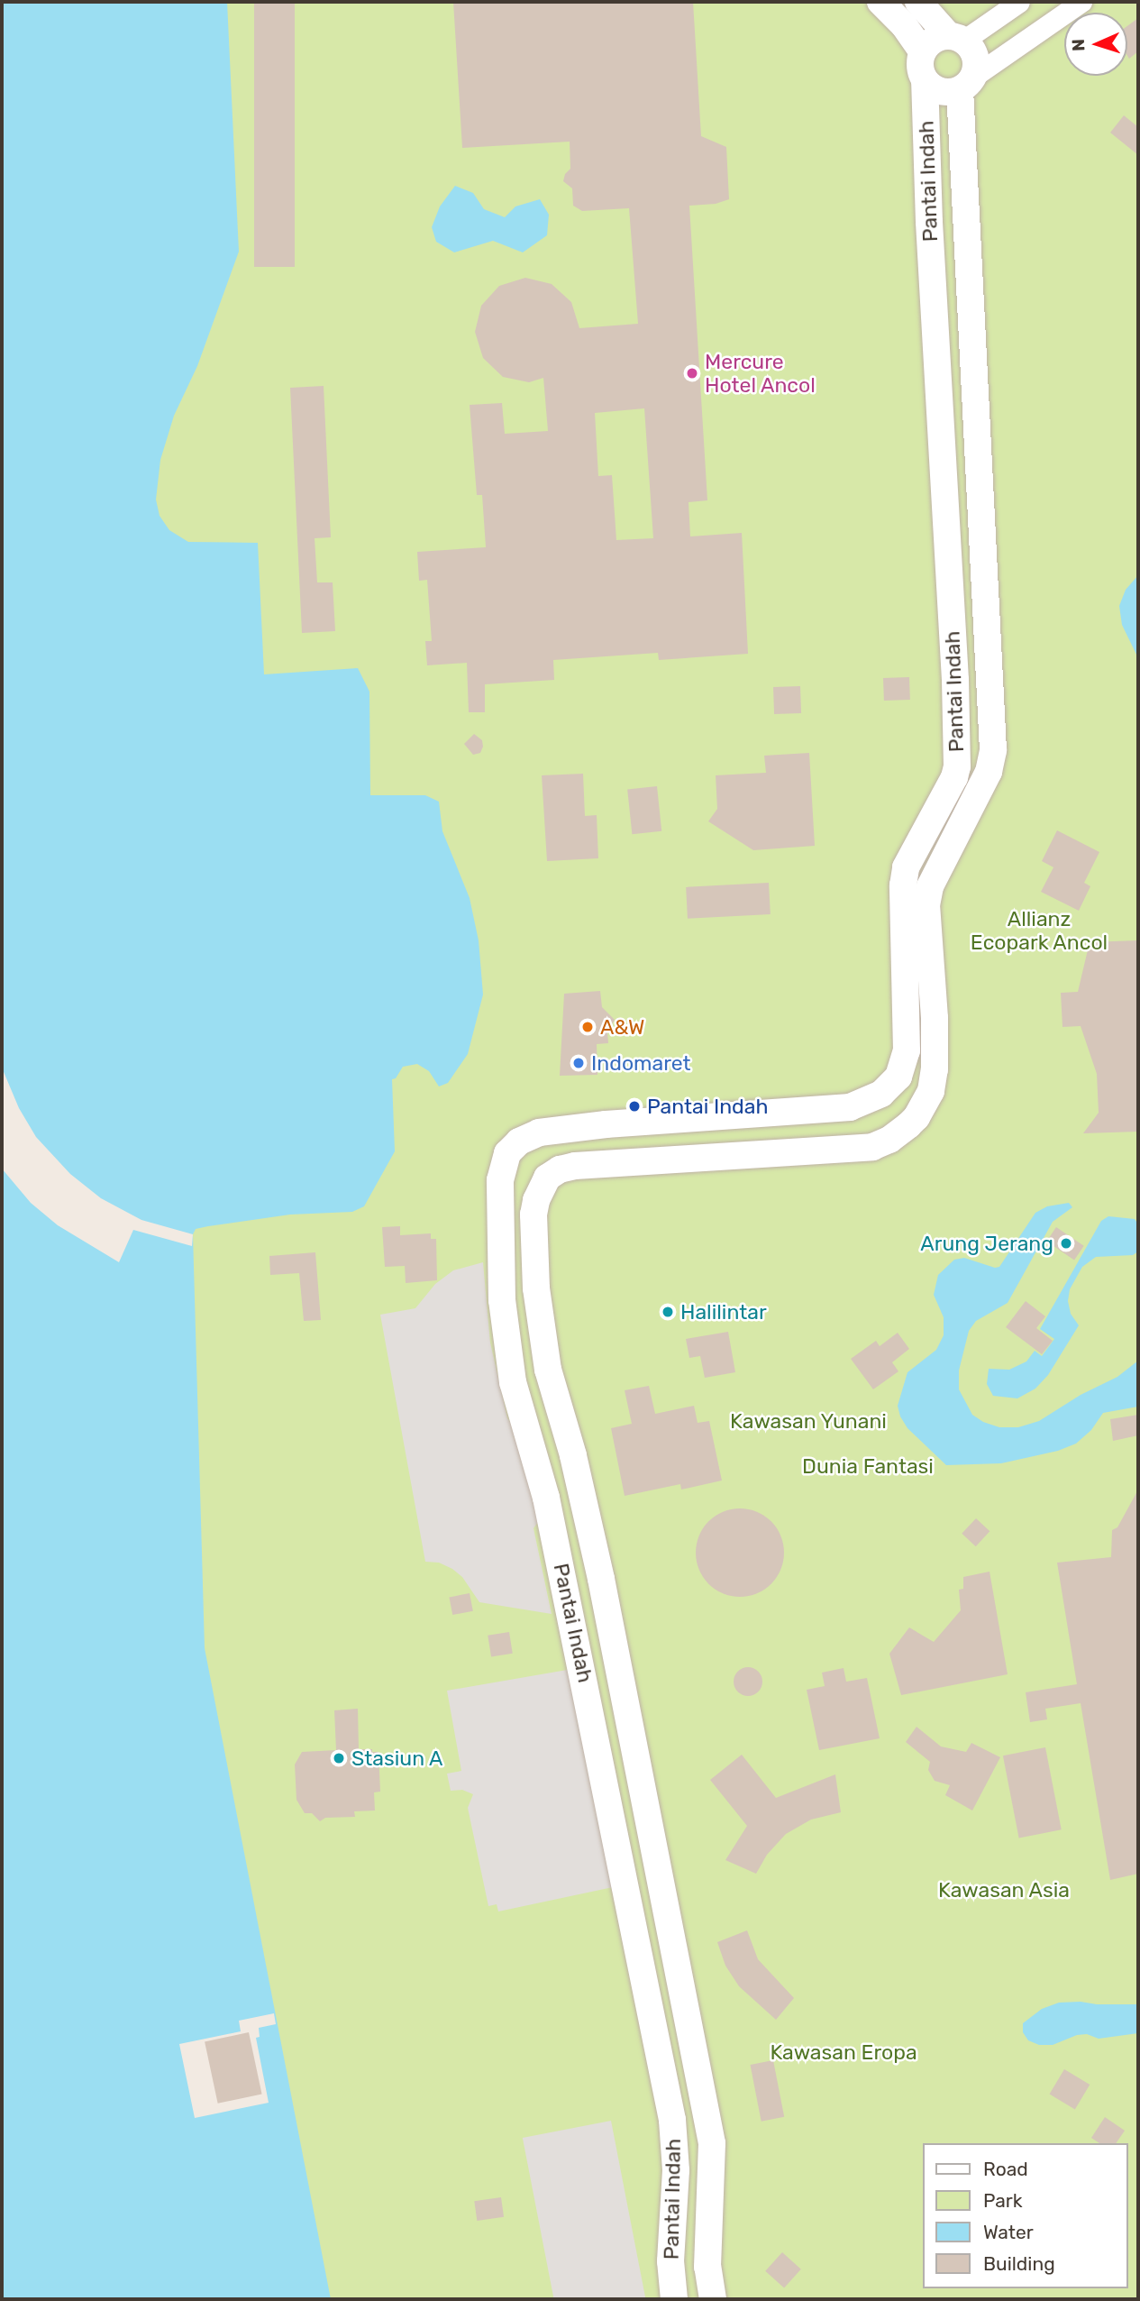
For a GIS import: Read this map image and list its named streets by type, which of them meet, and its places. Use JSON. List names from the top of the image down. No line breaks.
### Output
{"streets":{"street":["Pantai Indah"]},"parks":["Allianz Ecopark Ancol","Kawasan Yunani","Dunia Fantasi","Kawasan Asia","Kawasan Eropa"],"places":["Mercure Hotel Ancol","A&W","Indomaret","Pantai Indah","Arung Jerang","Halilintar","Stasiun A"],"legend":["Road","Park","Water","Building"],"north":"left"}
